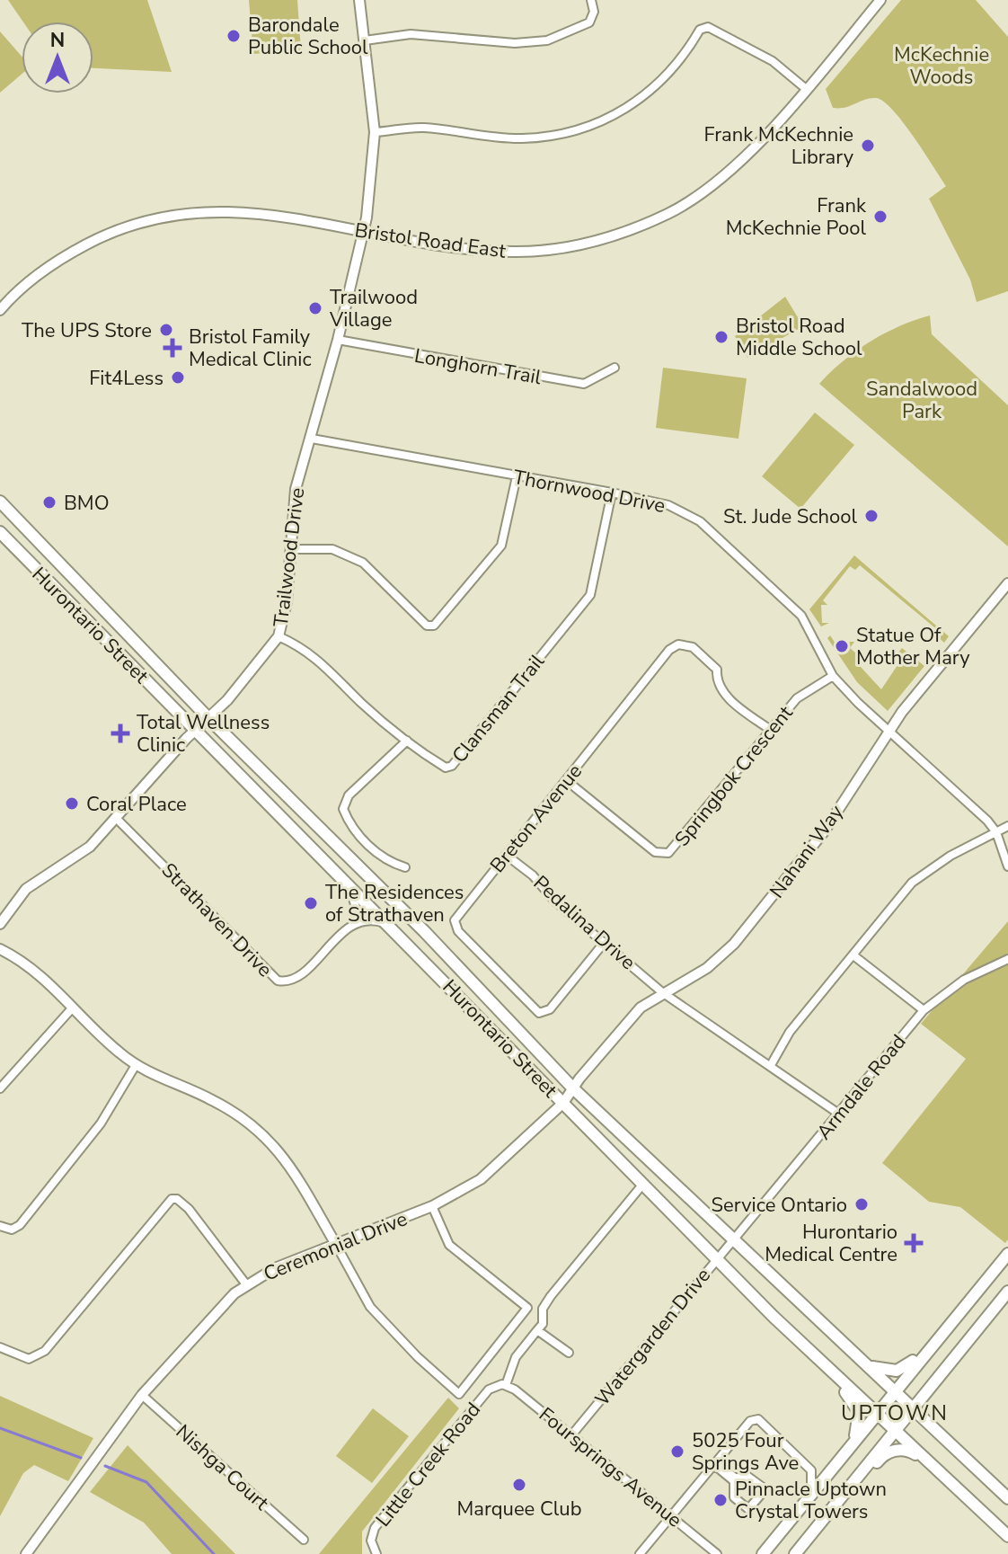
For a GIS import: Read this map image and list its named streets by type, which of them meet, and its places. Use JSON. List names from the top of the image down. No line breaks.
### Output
{"streets":{"main road":["Hurontario Street"],"street":["Bristol Road East","Longhorn Trail","Thornwood Drive","Trailwood Drive","Clansman Trail","Springbok Crescent","Breton Avenue","Nahani Way","Strathaven Drive","Pedalina Drive","Armdale Road","Ceremonial Drive","Watergarden Drive","Little Creek Road","Nishga Court","Foursprings Avenue"]},"crossings":[["Bristol Road East","Trailwood Drive"],["Longhorn Trail","Trailwood Drive"],["Thornwood Drive","Trailwood Drive"],["Thornwood Drive","Clansman Trail"],["Thornwood Drive","Springbok Crescent"],["Thornwood Drive","Nahani Way"],["Trailwood Drive","Hurontario Street"],["Trailwood Drive","Clansman Trail"],["Trailwood Drive","Strathaven Drive"],["Hurontario Street","Nahani Way"],["Hurontario Street","Armdale Road"],["Hurontario Street","Ceremonial Drive"],["Hurontario Street","Watergarden Drive"],["Springbok Crescent","Breton Avenue"],["Breton Avenue","Pedalina Drive"],["Nahani Way","Pedalina Drive"],["Nahani Way","Ceremonial Drive"],["Pedalina Drive","Armdale Road"],["Armdale Road","Watergarden Drive"],["Ceremonial Drive","Nishga Court"],["Watergarden Drive","Foursprings Avenue"],["Little Creek Road","Foursprings Avenue"]],"districts":["UPTOWN"],"parks":["McKechnie Woods","Sandalwood Park"],"places":{"other":["Barondale Public School","Frank McKechnie Library","Frank McKechnie Pool","Trailwood Village","The UPS Store","Bristol Road Middle School","Fit4Less","BMO","St. Jude School","Statue Of Mother Mary","Coral Place","The Residences of Strathaven","Service Ontario","5025 Four Springs Ave","Marquee Club","Pinnacle Uptown Crystal Towers"],"health":["Bristol Family Medical Clinic","Total Wellness Clinic","Hurontario Medical Centre"]},"north":"top"}
